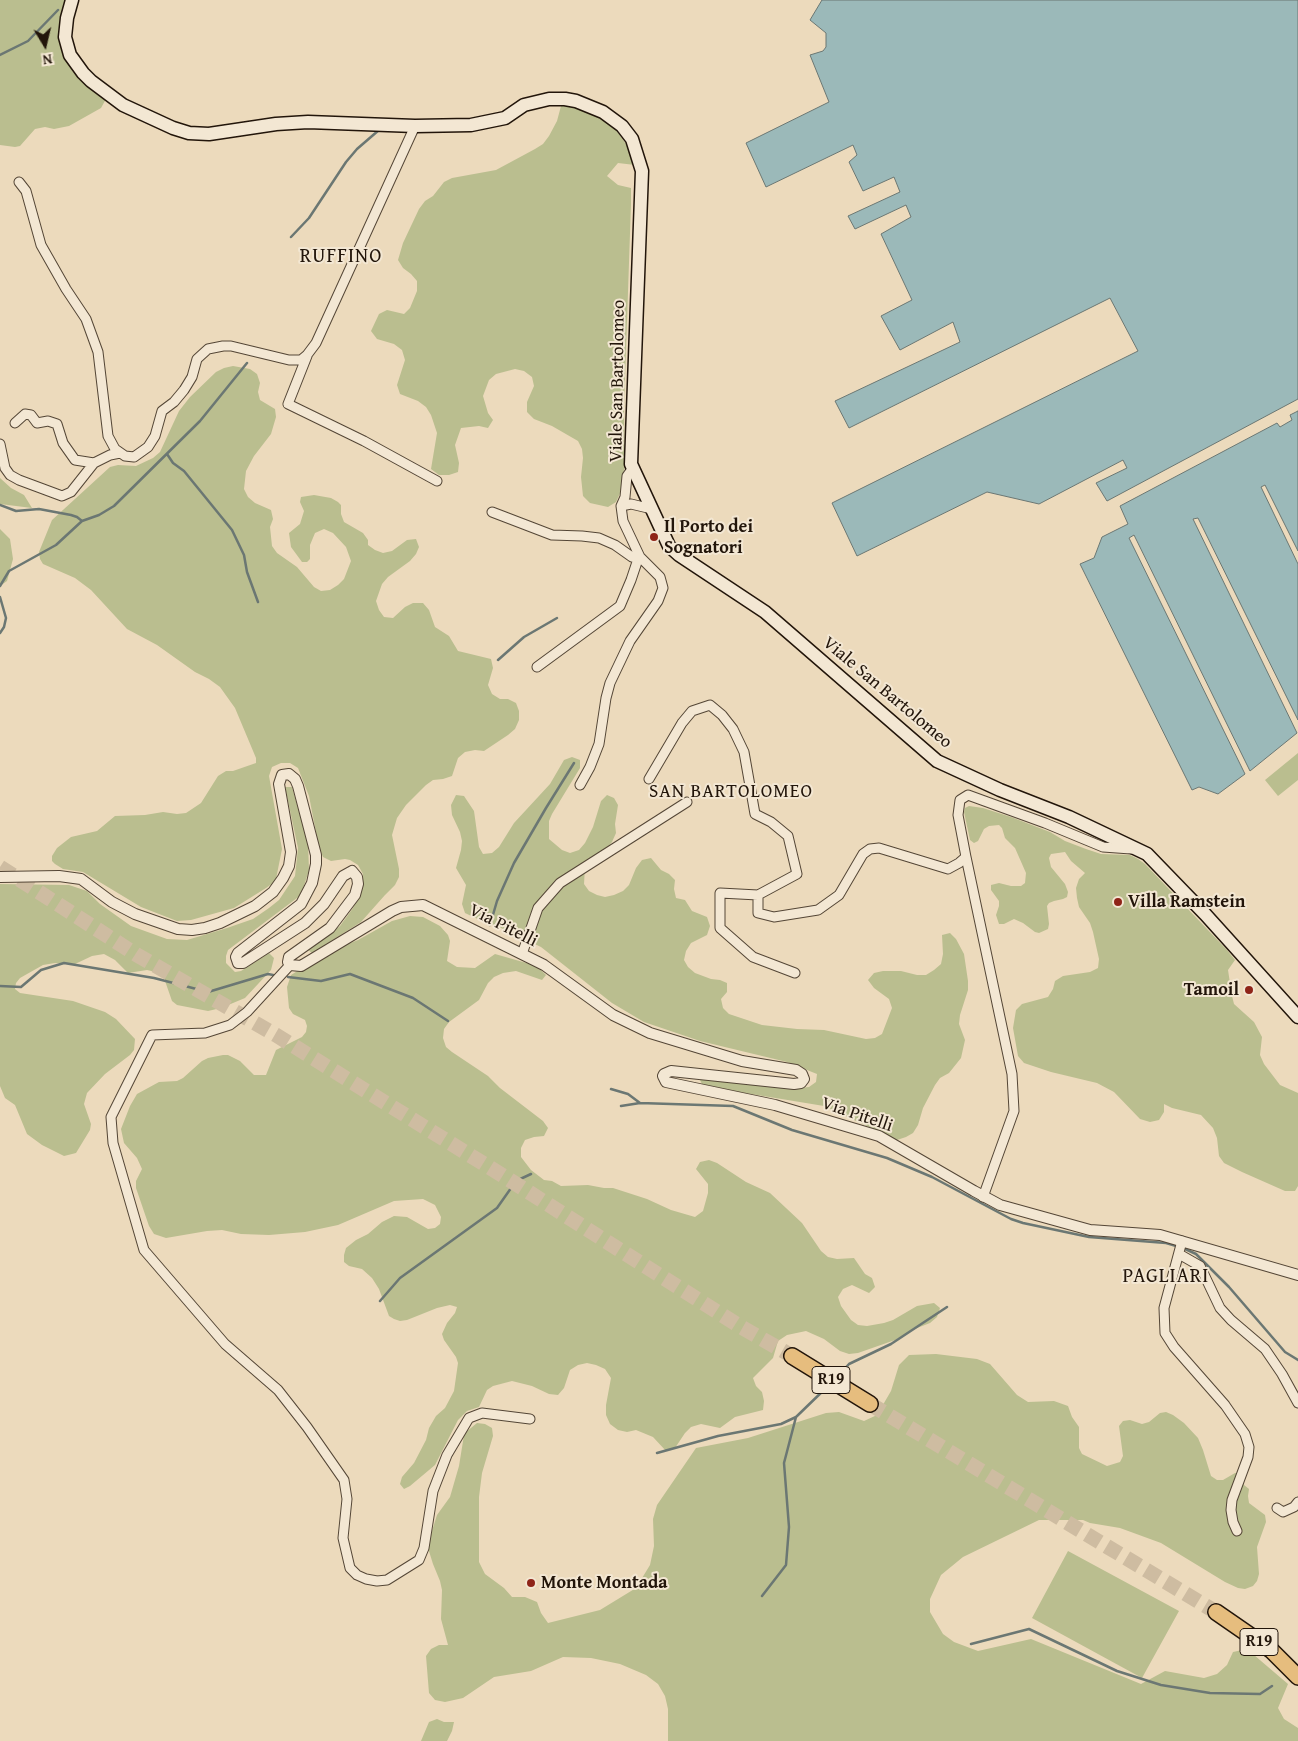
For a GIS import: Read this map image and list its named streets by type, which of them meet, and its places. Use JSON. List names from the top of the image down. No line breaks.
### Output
{"streets":{"highway":["R19"],"main road":["Viale San Bartolomeo"],"street":["Via Pitelli"]},"districts":["RUFFINO","SAN BARTOLOMEO","PAGLIARI"],"places":["Il Porto dei Sognatori","Villa Ramstein","Tamoil","Monte Montada"],"north":"bottom"}
